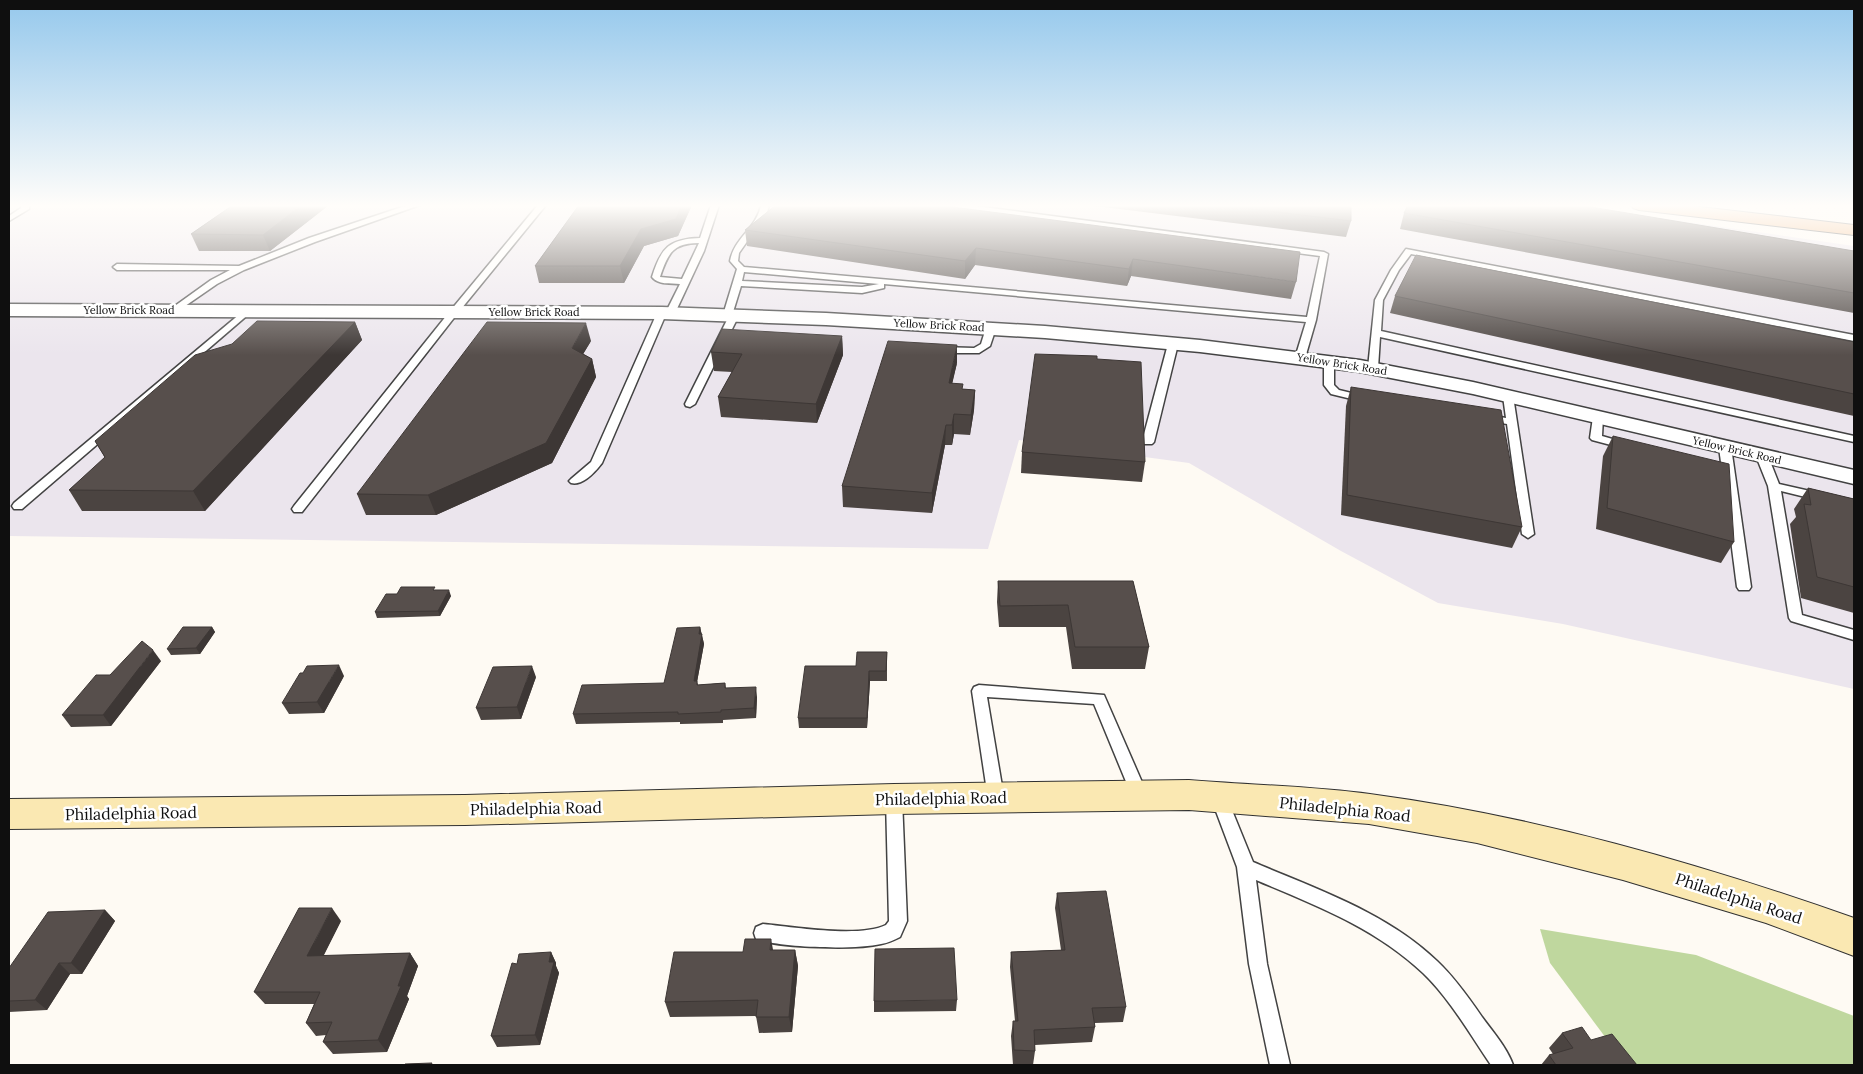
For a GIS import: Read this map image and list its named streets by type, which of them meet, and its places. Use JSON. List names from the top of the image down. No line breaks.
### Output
{"streets":{"main road":["Philadelphia Road"],"street":["Yellow Brick Road"]}}
